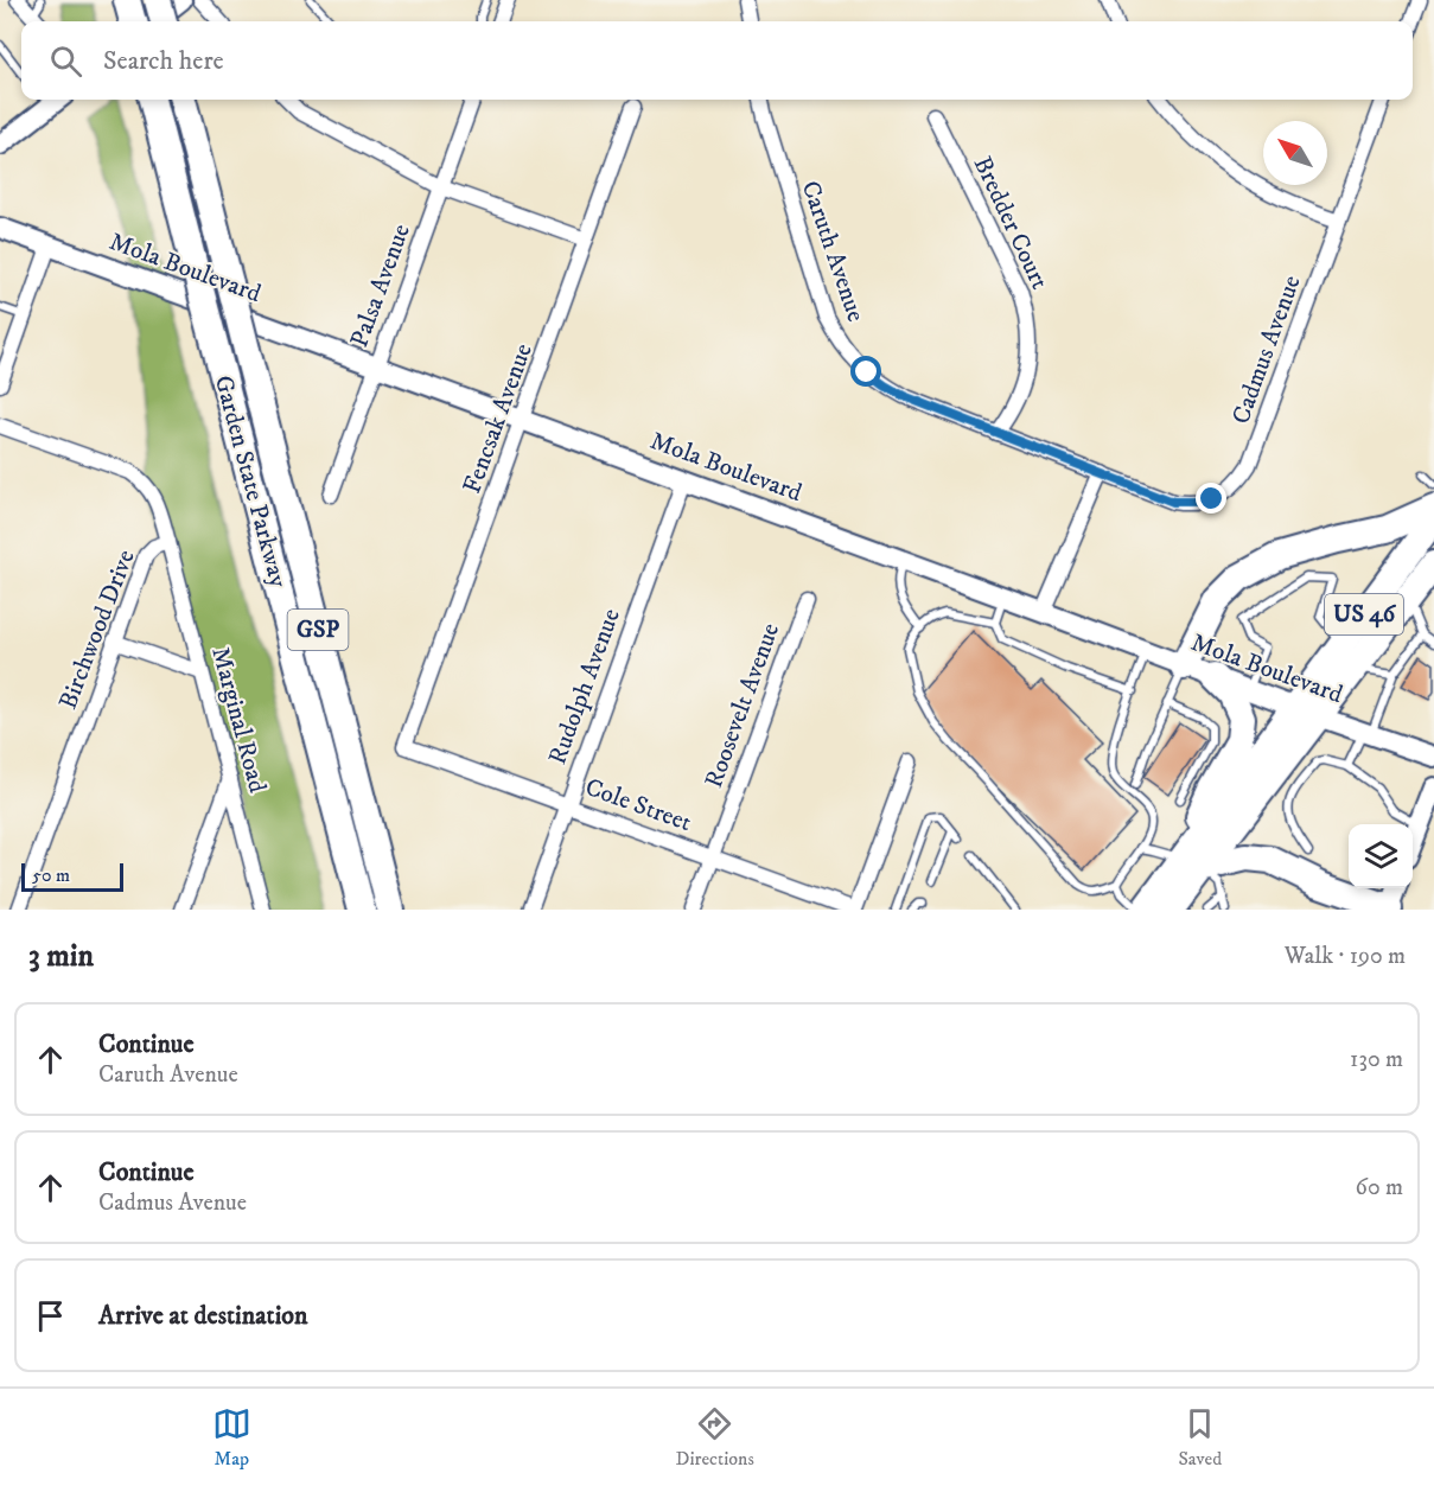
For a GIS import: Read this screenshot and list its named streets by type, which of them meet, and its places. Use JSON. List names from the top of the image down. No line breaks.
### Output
{"streets":{"highway":["Garden State Parkway","US 46","GSP"],"street":["Bredder Court","Caruth Avenue","Mola Boulevard","Palsa Avenue","Cadmus Avenue","Fencsak Avenue","Birchwood Drive","Rudolph Avenue","Roosevelt Avenue","Marginal Road","Cole Street"]},"crossings":[["Bredder Court","Caruth Avenue"],["Caruth Avenue","Cadmus Avenue"],["Mola Boulevard","Palsa Avenue"],["Mola Boulevard","Fencsak Avenue"],["Mola Boulevard","US 46"],["Mola Boulevard","Rudolph Avenue"],["Fencsak Avenue","Cole Street"],["Birchwood Drive","Marginal Road"],["Rudolph Avenue","Cole Street"],["Roosevelt Avenue","Cole Street"]],"scale_bar":"50 m","north":"top left","page":{"search":"Search here","scale":"50 m","heading":["3 min","Walk · 190 m"],"list":[["Continue","Caruth Avenue","130 m"],["Continue","Cadmus Avenue","60 m"],"Arrive at destination"],"nav":["Map","Directions","Saved"]}}
